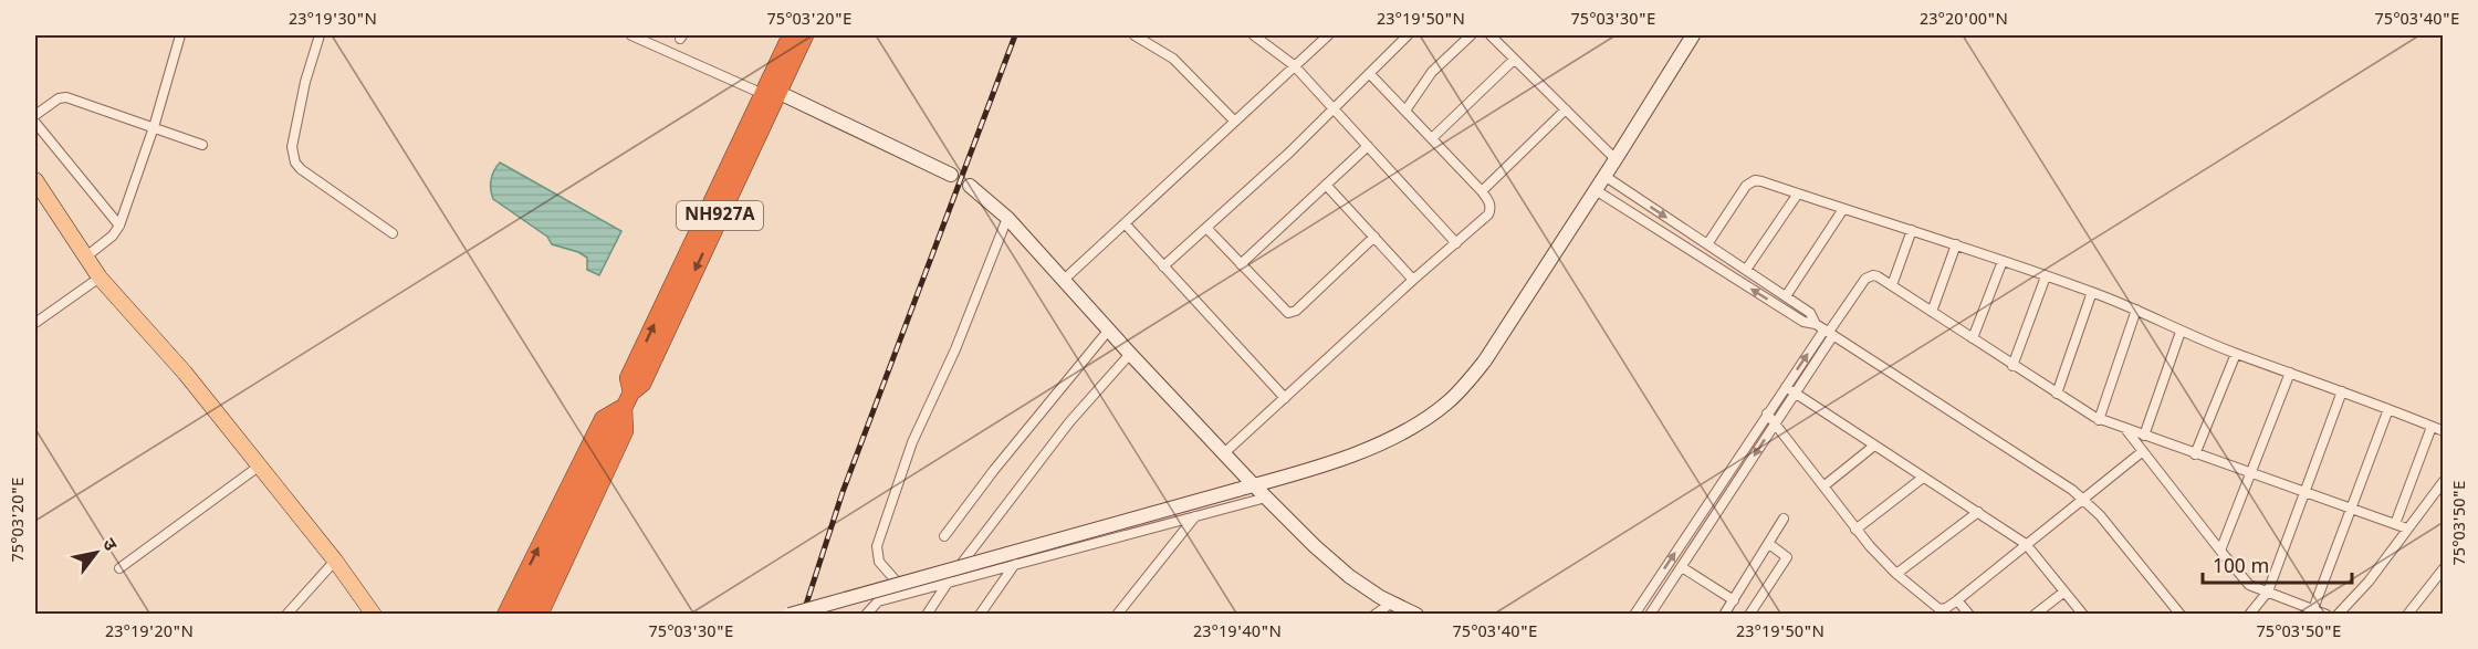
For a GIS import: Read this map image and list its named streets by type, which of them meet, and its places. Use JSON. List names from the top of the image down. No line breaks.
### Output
{"streets":{"highway":["NH927A"]},"scale_bar":"100 m","north":"top right","coordinates":["23°19'30\"N","75°03'20\"E","23°19'50\"N","75°03'30\"E","23°20'00\"N","75°03'40\"E","75°03'50\"E","23°19'20\"N","23°19'40\"N"]}
